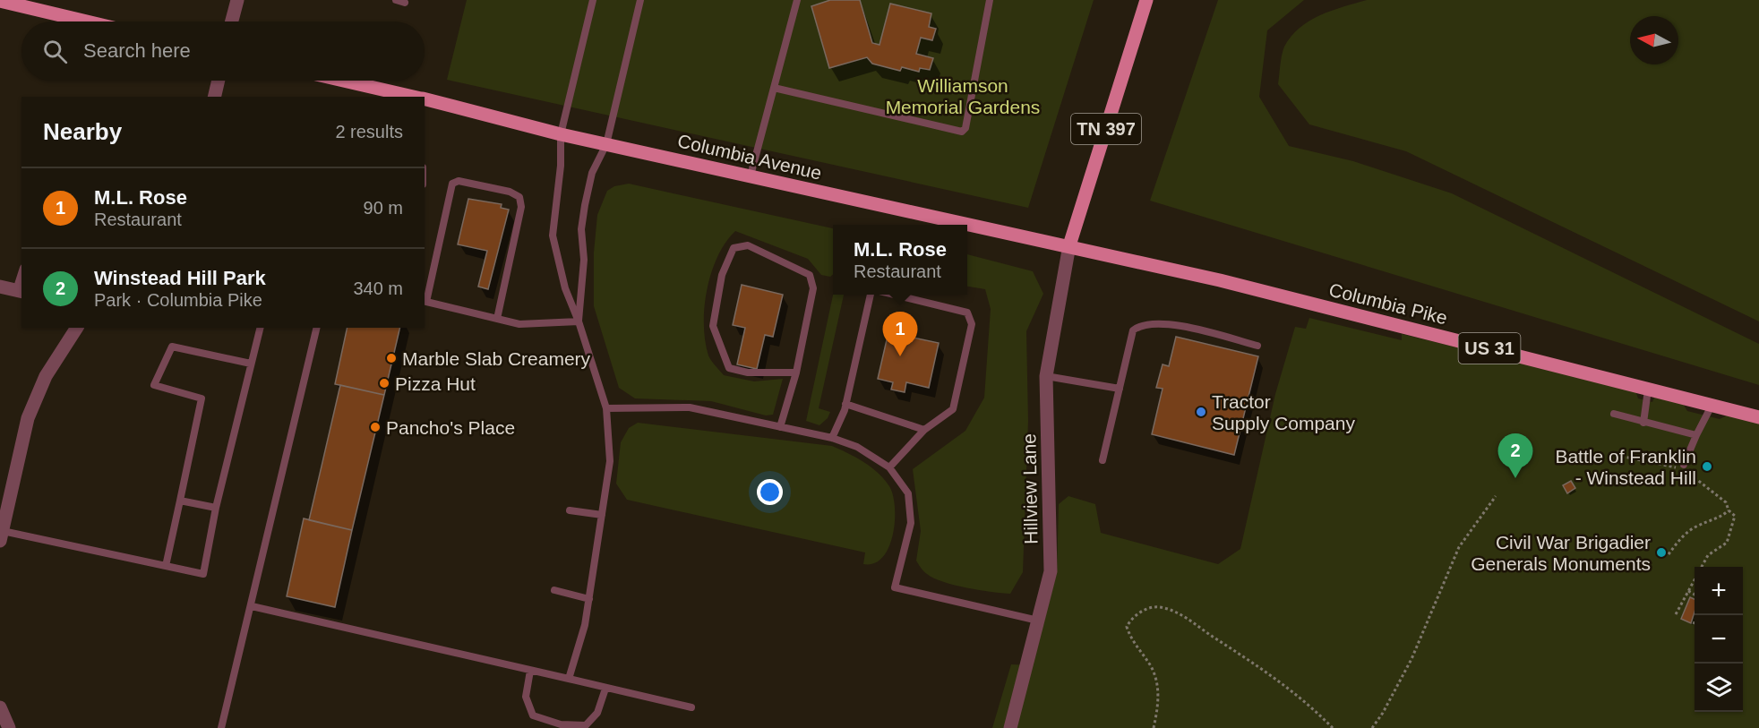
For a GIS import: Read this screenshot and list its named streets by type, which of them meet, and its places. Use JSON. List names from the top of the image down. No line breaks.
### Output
{"streets":{"main road":["TN 397","Columbia Avenue","Columbia Pike","US 31"],"street":["Hillview Lane"]},"crossings":[["TN 397","Columbia Avenue"],["TN 397","Columbia Pike"],["TN 397","Hillview Lane"],["Columbia Avenue","Columbia Pike"],["Columbia Avenue","Hillview Lane"],["Columbia Pike","Hillview Lane"]],"parks":["Williamson Memorial Gardens"],"places":["Marble Slab Creamery","Pizza Hut","Tractor Supply Company","Pancho's Place","Battle of Franklin - Winstead Hill","Civil War Brigadier Generals Monuments"],"north":"left","page":{"search":"Search here","heading":["Nearby","2 results"],"list":[{"mark":"1","name":"M.L. Rose","note":"Restaurant","value":"90 m"},{"mark":"2","name":"Winstead Hill Park","note":"Park · Columbia Pike","value":"340 m"}],"popup":["M.L. Rose","Restaurant"],"pins":["1","2"],"map_buttons":["+","−"]}}
